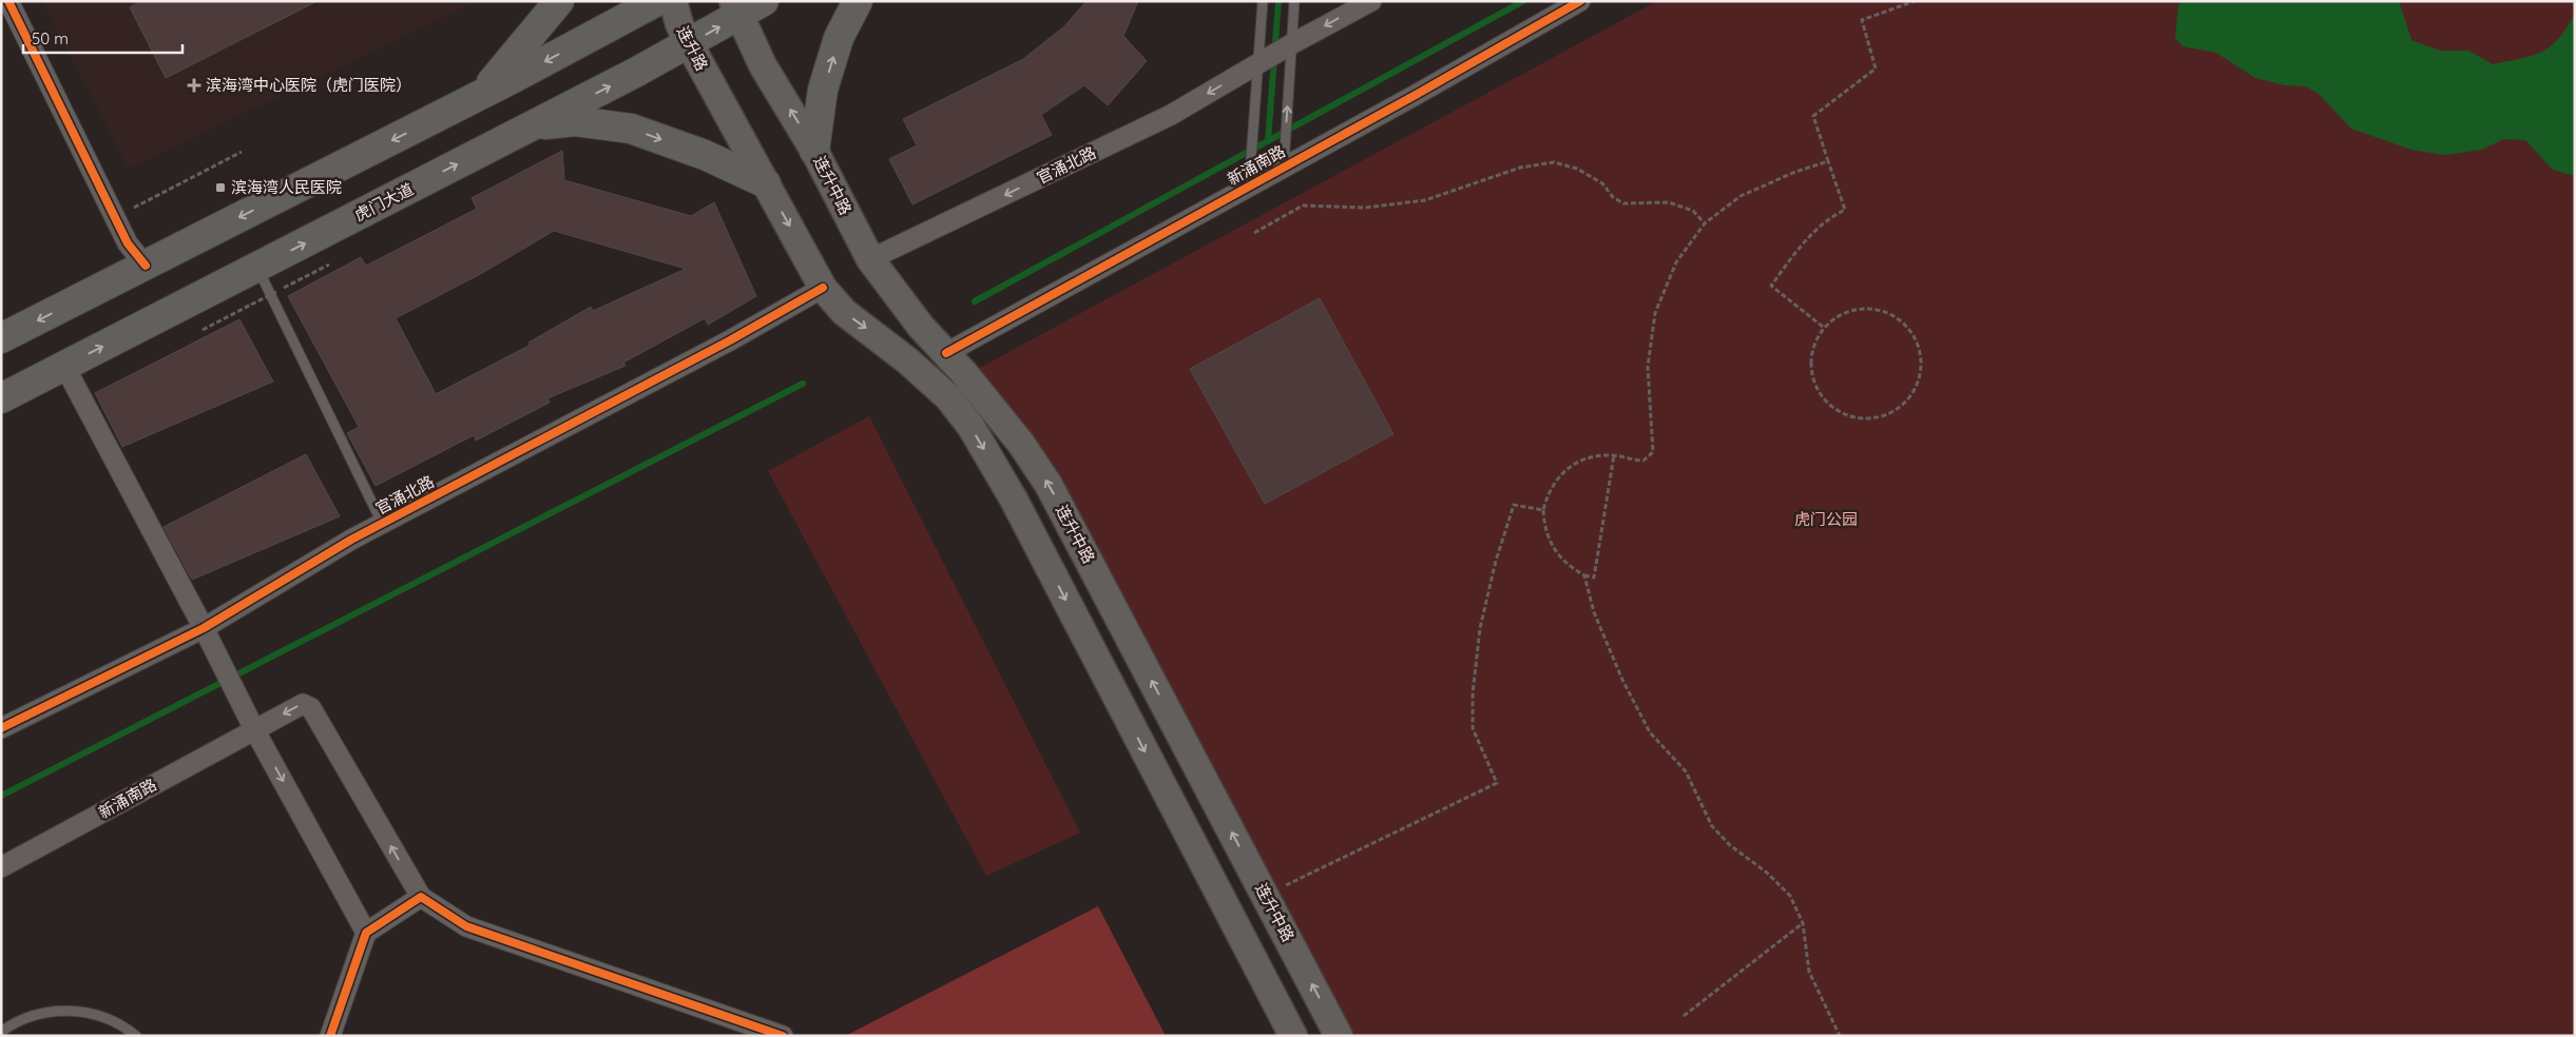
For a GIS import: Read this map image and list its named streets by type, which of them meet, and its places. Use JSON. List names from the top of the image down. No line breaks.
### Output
{"streets":{"main road":["连升路","连升中路","虎门大道"],"street":["官涌北路","新涌南路"]},"crossings":[["连升路","虎门大道"],["官涌北路","连升中路"],["新涌南路","连升中路"],["连升中路","虎门大道"]],"parks":["虎门公园"],"places":{"health":["滨海湾中心医院（虎门医院）"],"transit":["滨海湾人民医院"]},"scale_bar":"50 m"}
